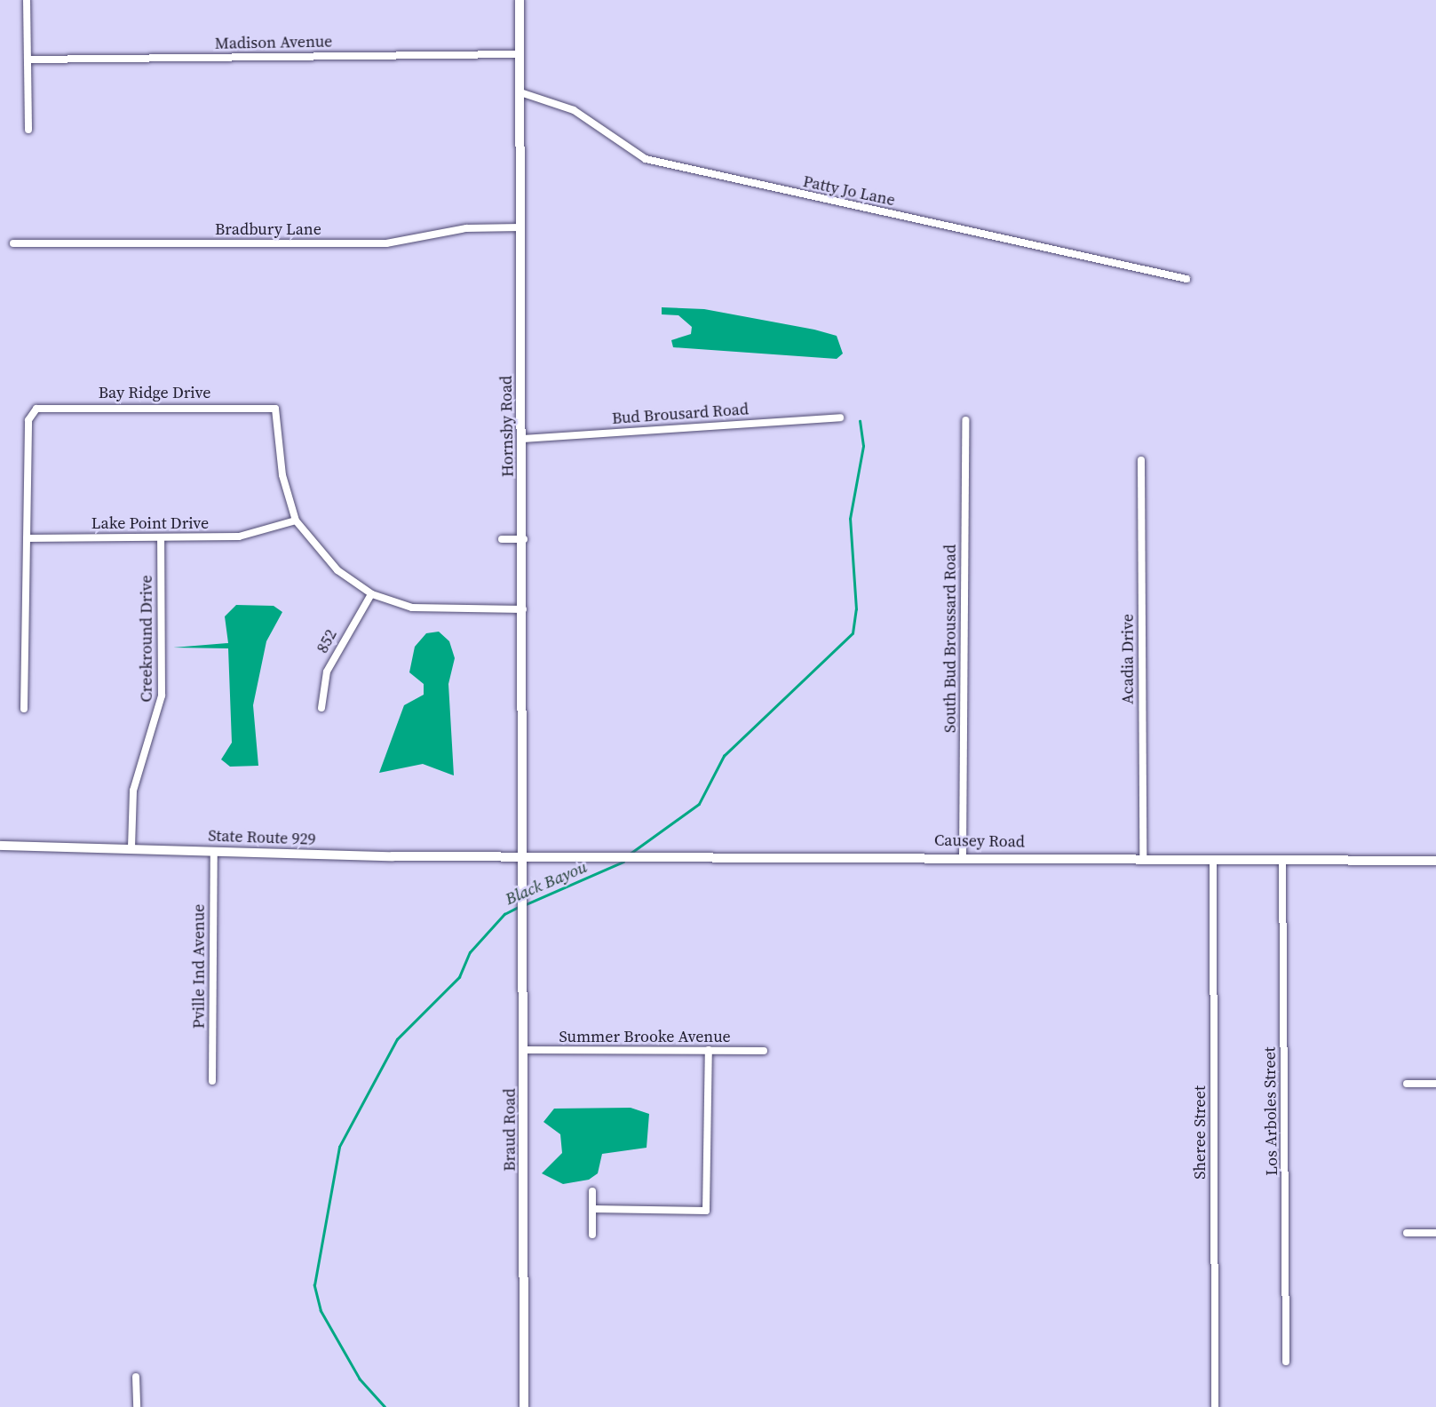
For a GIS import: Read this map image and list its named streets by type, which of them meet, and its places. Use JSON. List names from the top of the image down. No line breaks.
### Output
{"streets":{"street":["Madison Avenue","Patty Jo Lane","Bradbury Lane","Bay Ridge Drive","Bud Brousard Road","Hornsby Road","Lake Point Drive","Creekround Drive","South Bud Broussard Road","852","Acadia Drive","State Route 929","Causey Road","Pville Ind Avenue","Summer Brooke Avenue","Los Arboles Street","Braud Road","Sheree Street"]},"crossings":[["Madison Avenue","Hornsby Road"],["Patty Jo Lane","Hornsby Road"],["Bradbury Lane","Hornsby Road"],["Bay Ridge Drive","Lake Point Drive"],["Bud Brousard Road","Hornsby Road"],["Hornsby Road","State Route 929"],["Hornsby Road","Causey Road"],["Hornsby Road","Braud Road"],["Lake Point Drive","Creekround Drive"],["Creekround Drive","State Route 929"],["South Bud Broussard Road","Causey Road"],["Acadia Drive","Causey Road"],["State Route 929","Causey Road"],["State Route 929","Pville Ind Avenue"],["State Route 929","Braud Road"],["Causey Road","Los Arboles Street"],["Causey Road","Braud Road"],["Causey Road","Sheree Street"],["Summer Brooke Avenue","Braud Road"]],"water":["Black Bayou"]}
